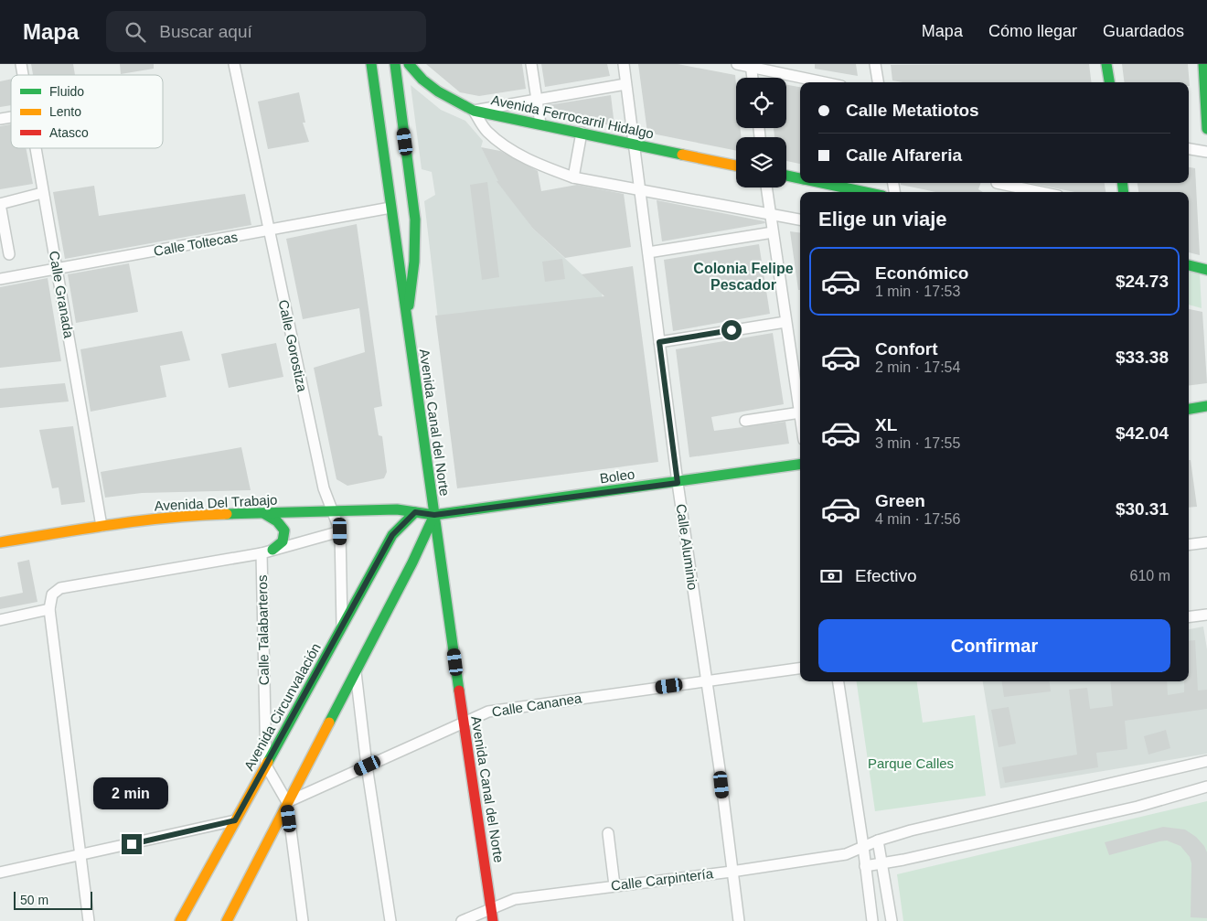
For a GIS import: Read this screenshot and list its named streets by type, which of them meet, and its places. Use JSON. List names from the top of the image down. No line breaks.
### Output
{"streets":{"main road":["Avenida Ferrocarril Hidalgo","Avenida Canal del Norte","Boleo","Avenida Del Trabajo","Avenida Circunvalación"],"street":["Calle Toltecas","Calle Granada","Calle Gorostiza","Calle Aluminio","Calle Talabarteros","Calle Cananea","Calle Carpintería"]},"crossings":[["Avenida Ferrocarril Hidalgo","Calle Aluminio"],["Calle Toltecas","Calle Granada"],["Calle Toltecas","Calle Gorostiza"],["Calle Toltecas","Avenida Canal del Norte"],["Calle Granada","Avenida Del Trabajo"],["Calle Gorostiza","Avenida Del Trabajo"],["Calle Gorostiza","Avenida Circunvalación"],["Avenida Canal del Norte","Boleo"],["Avenida Canal del Norte","Avenida Del Trabajo"],["Avenida Canal del Norte","Calle Cananea"],["Avenida Canal del Norte","Calle Carpintería"],["Boleo","Avenida Del Trabajo"],["Boleo","Calle Aluminio"],["Avenida Del Trabajo","Avenida Circunvalación"],["Calle Aluminio","Calle Cananea"],["Calle Aluminio","Calle Carpintería"],["Calle Talabarteros","Calle Cananea"],["Calle Talabarteros","Avenida Circunvalación"]],"districts":["Colonia Felipe Pescador"],"parks":["Parque Calles"],"legend":["Fluido","Lento","Atasco"],"scale_bar":"50 m","page":{"header":"Mapa","search":"Buscar aquí","nav":["Mapa","Cómo llegar","Guardados"],"banner":["Calle Metatiotos","Calle Alfareria"],"heading":"Elige un viaje","list":[{"name":"Económico","note":"1 min · 17:53","value":"$24.73"},{"name":"Confort","note":"2 min · 17:54","value":"$33.38"},{"name":"XL","note":"3 min · 17:55","value":"$42.04"},{"name":"Green","note":"4 min · 17:56","value":"$30.31"}],"pay":["Efectivo","610 m"],"buttons":"Confirmar","bubble":"2 min","scale":"50 m"}}
